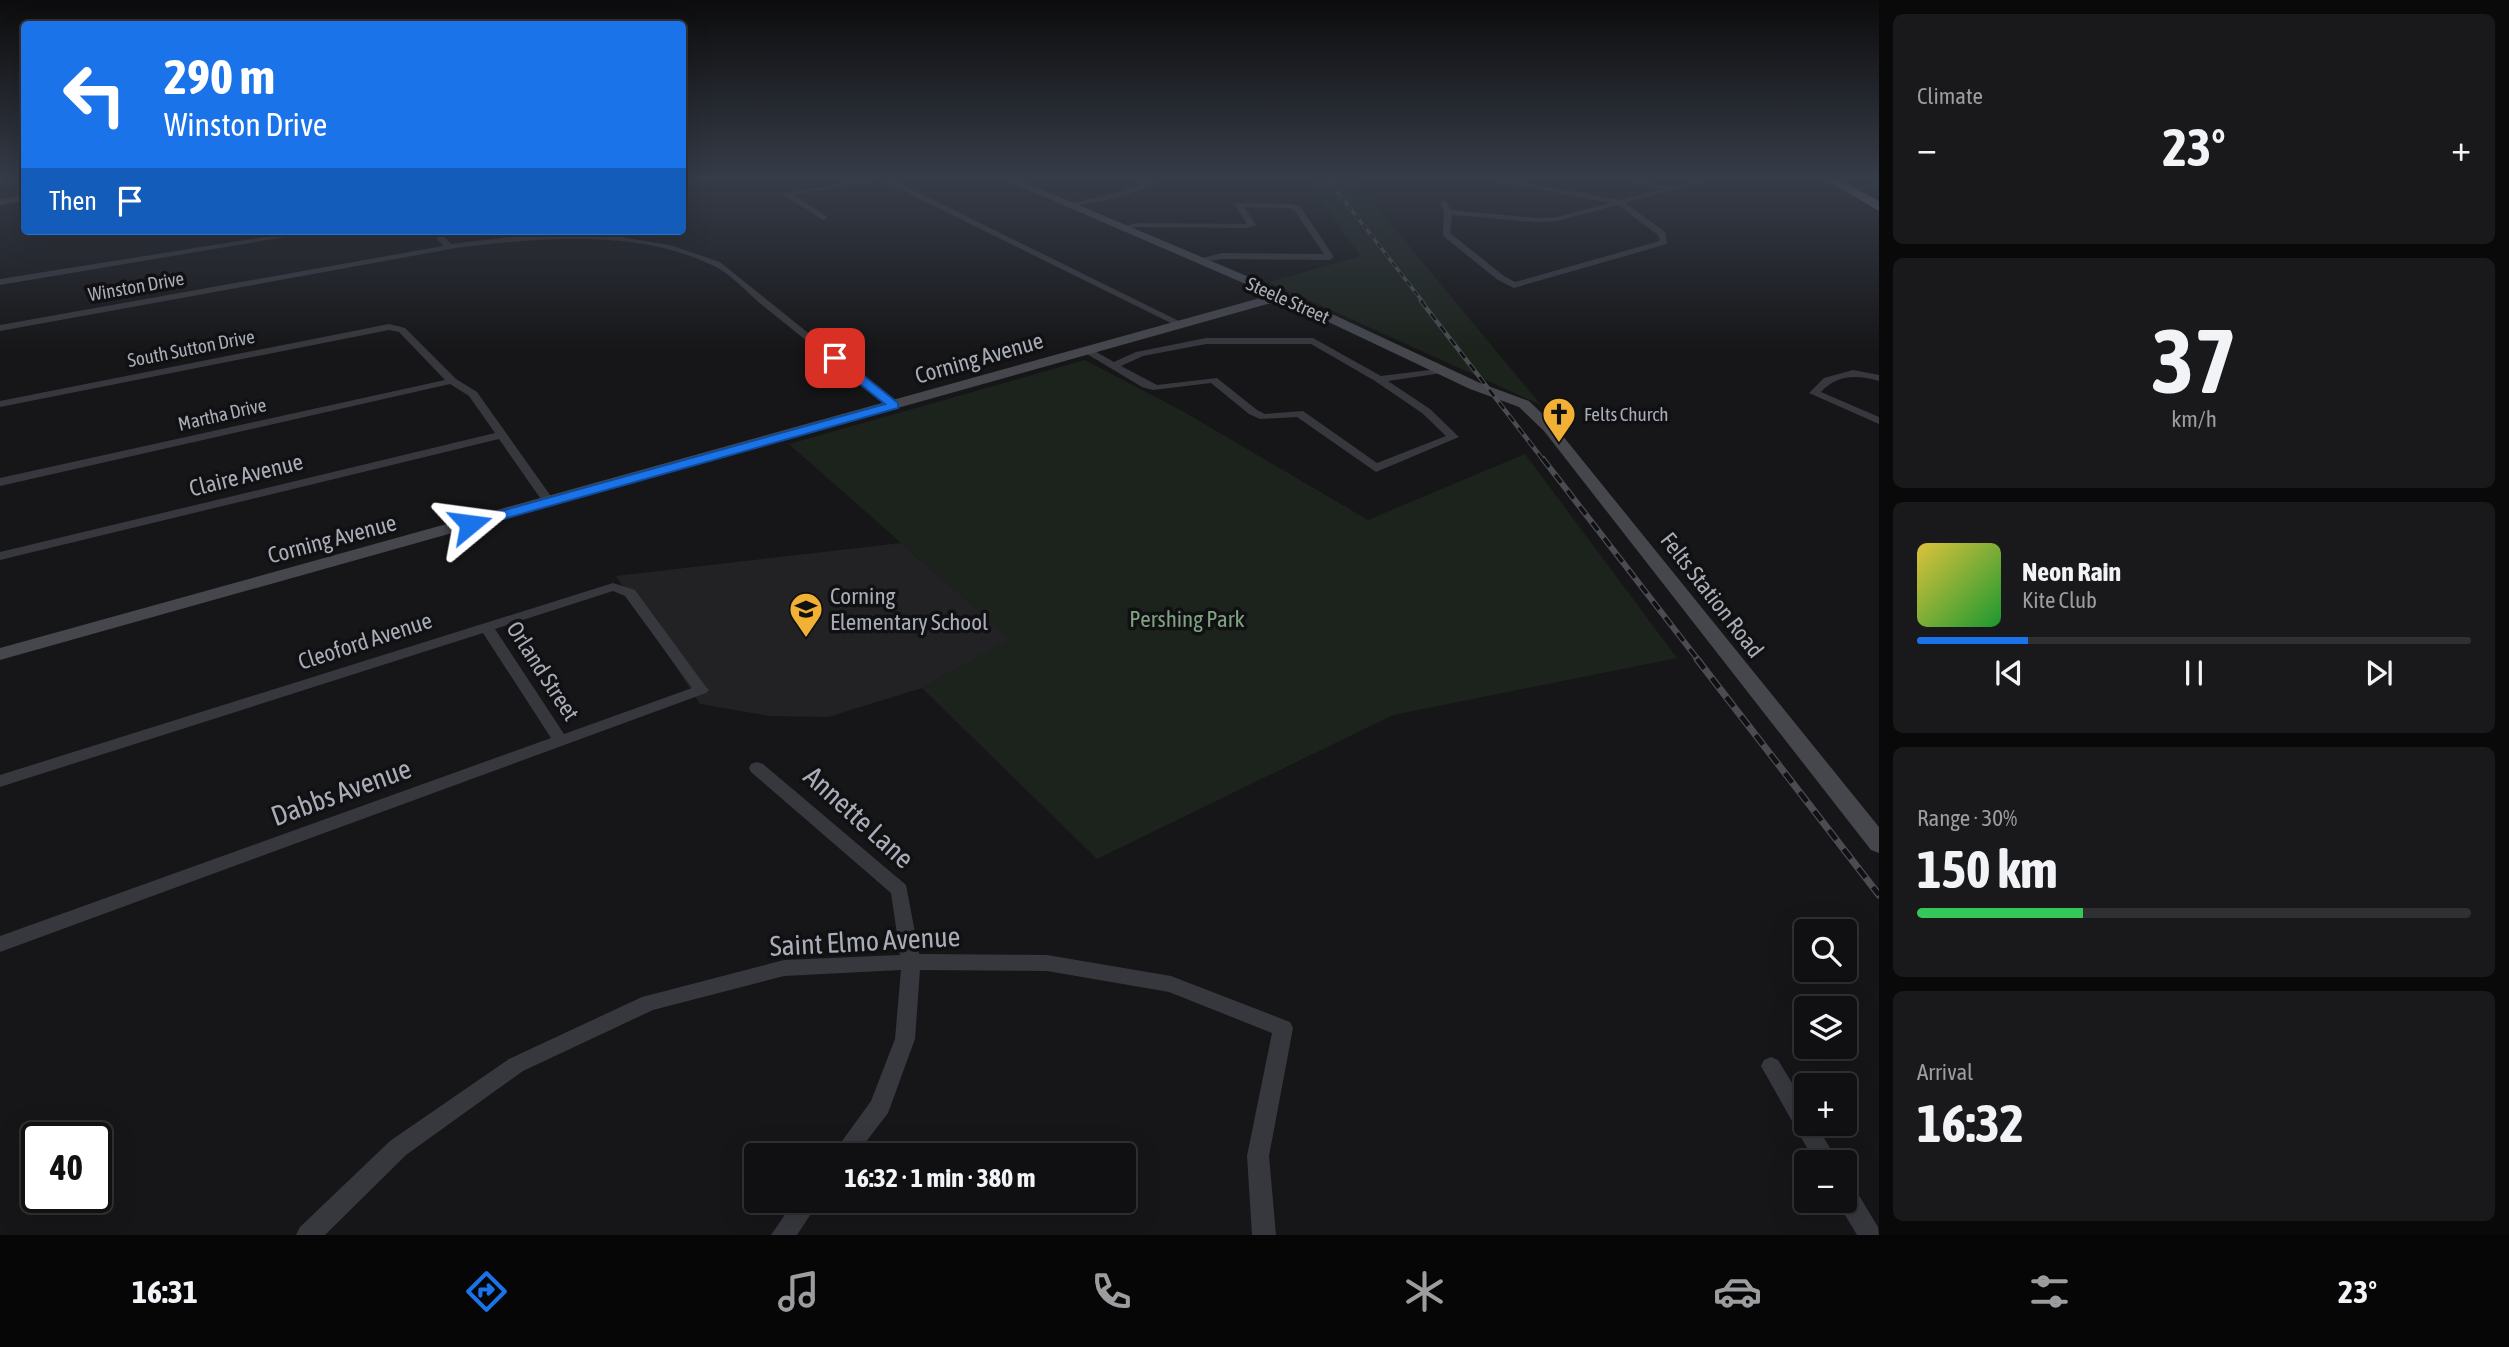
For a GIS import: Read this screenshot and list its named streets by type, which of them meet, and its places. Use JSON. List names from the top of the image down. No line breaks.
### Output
{"streets":{"street":["Winston Drive","Steele Street","South Sutton Drive","Corning Avenue","Martha Drive","Claire Avenue","Felts Station Road","Cleoford Avenue","Orland Street","Dabbs Avenue","Annette Lane","Saint Elmo Avenue"]},"crossings":[["Winston Drive","Corning Avenue"],["Steele Street","Corning Avenue"],["Steele Street","Felts Station Road"],["South Sutton Drive","Martha Drive"],["Cleoford Avenue","Orland Street"],["Cleoford Avenue","Dabbs Avenue"],["Orland Street","Dabbs Avenue"],["Annette Lane","Saint Elmo Avenue"]],"parks":["Pershing Park"],"places":{"church":["Felts Church"],"school or university":["Corning Elementary School"]},"page":{"tile":["Climate",["37","km/h"],["Range · 30%","150 km"],["Arrival","16:32"]],"turn":["290 m","Winston Drive"],"heat":["−","23°","+"],"then":"Then","song":["Neon Rain","Kite Club"],"map_buttons":["+","−"],"limit":"40","trip":"16:32 · 1 min · 380 m","tabs":["16:31","23°"]}}
